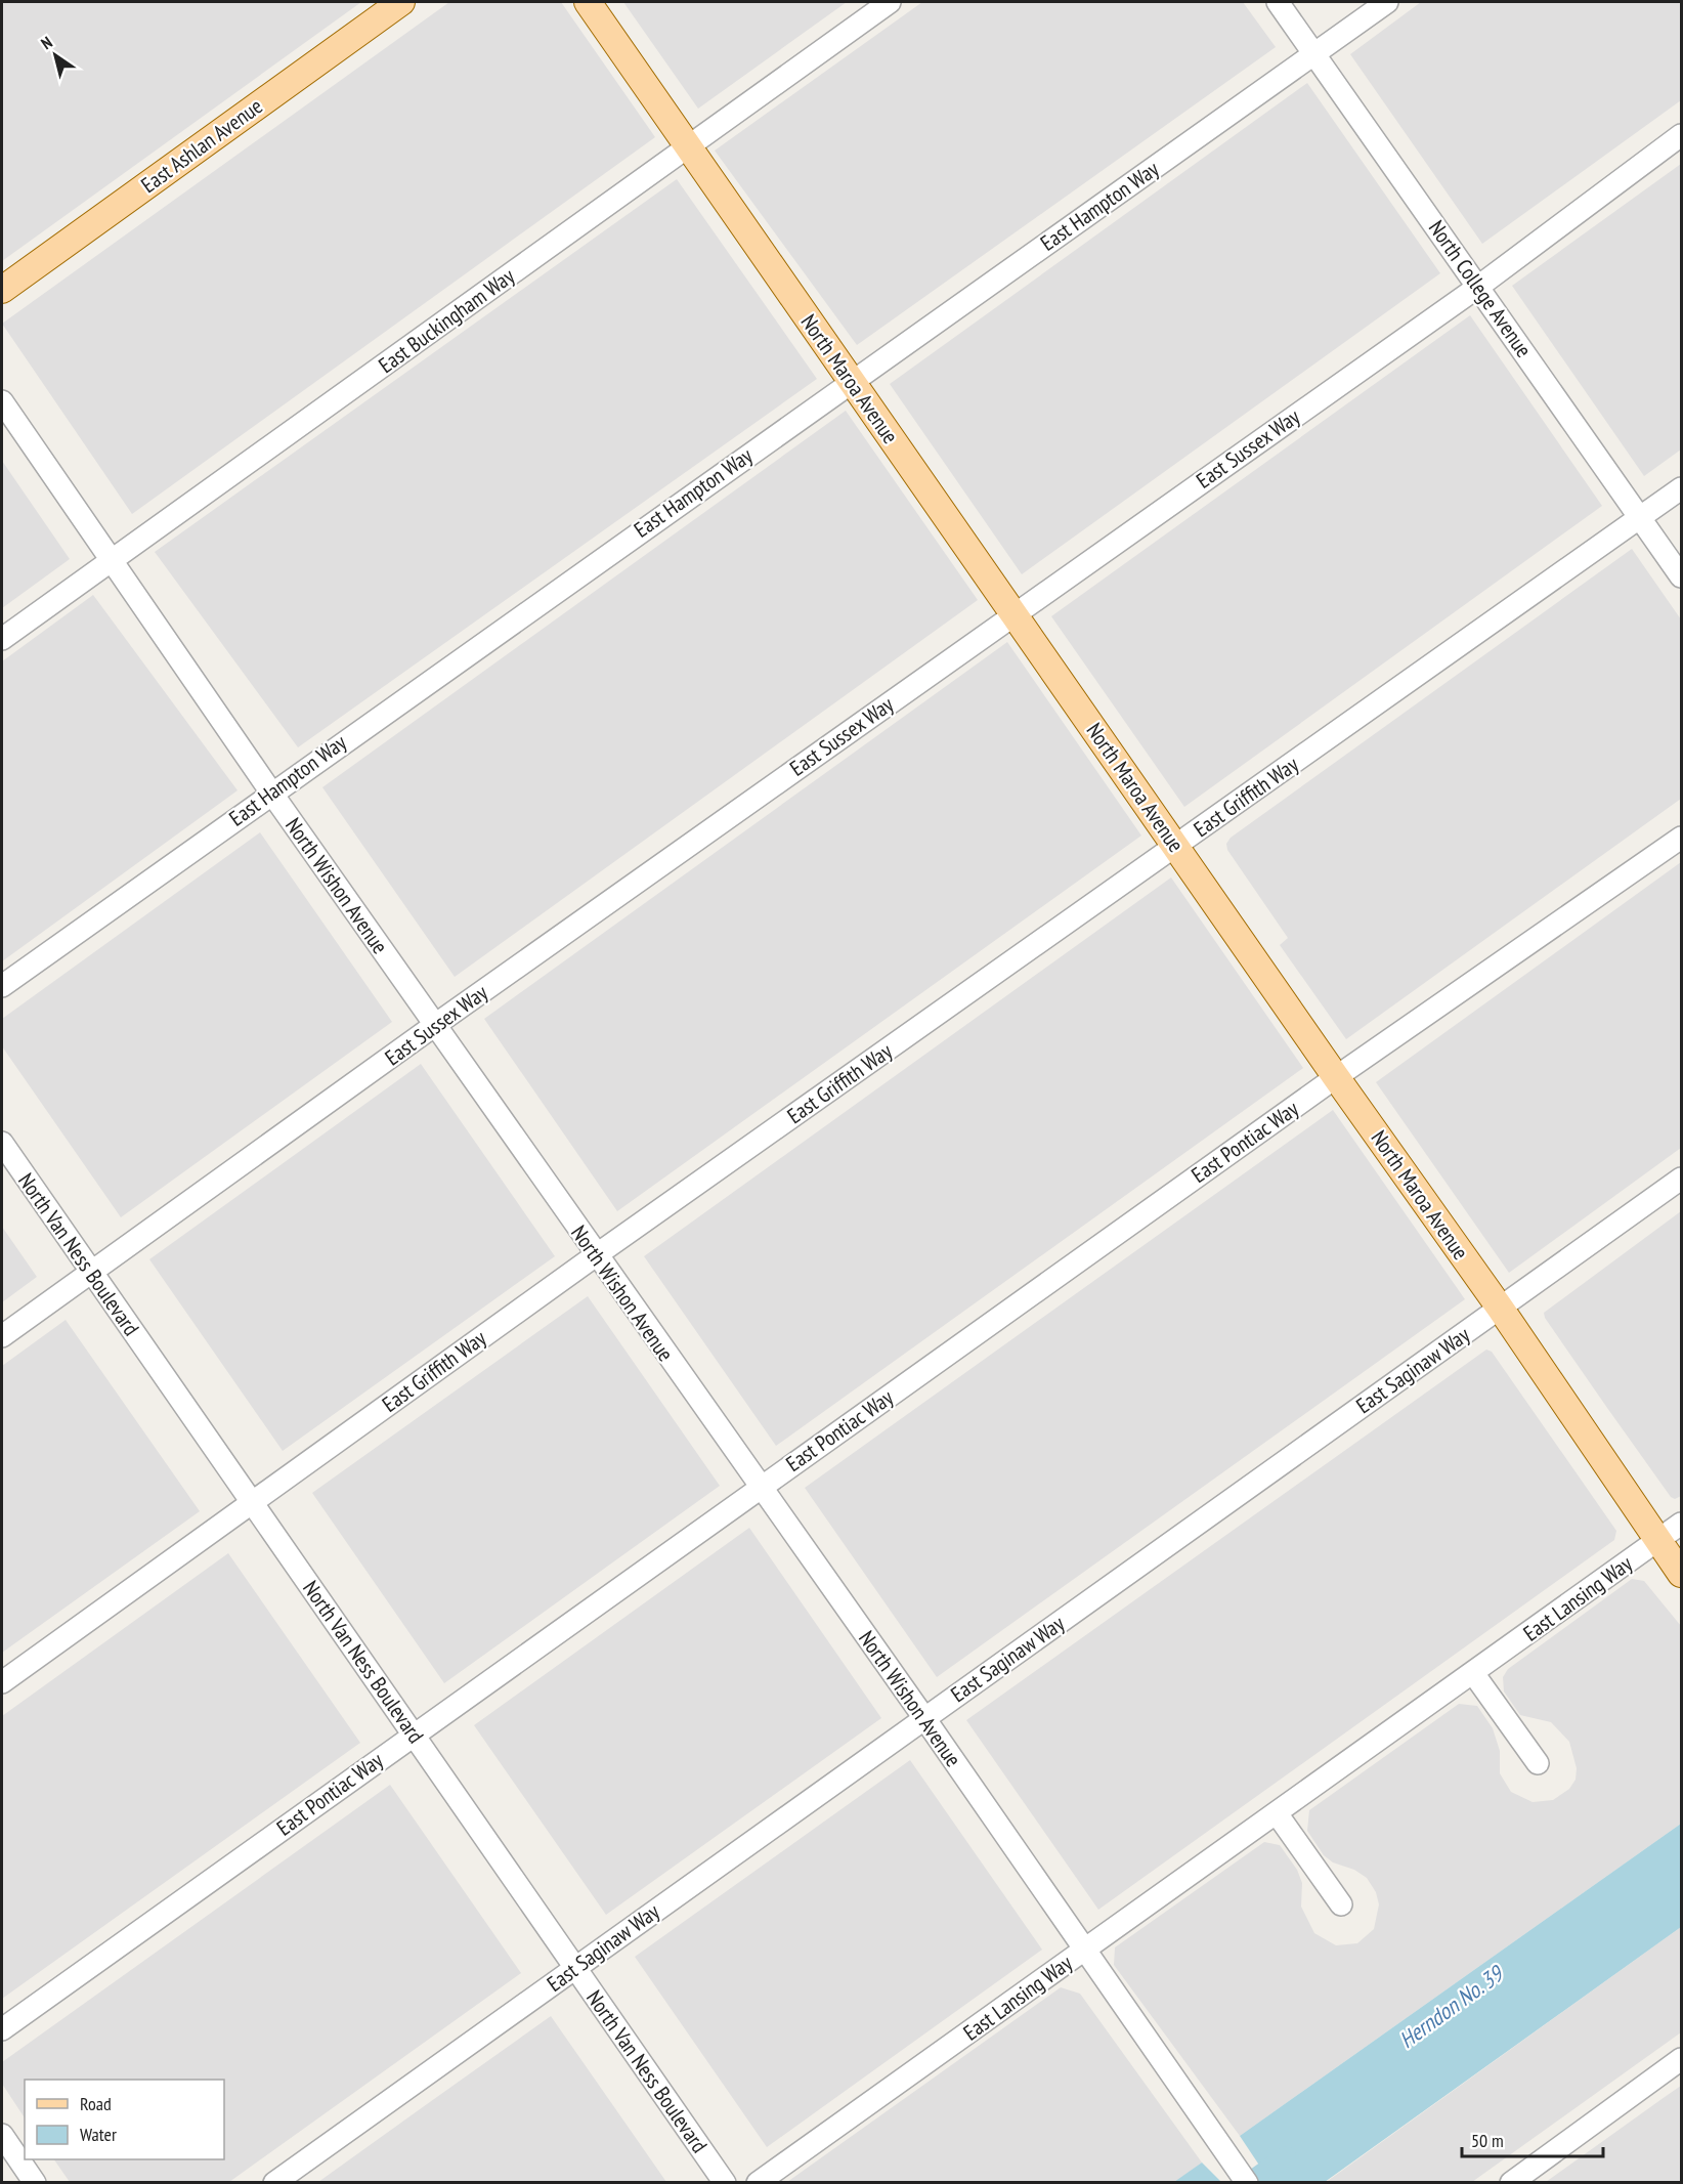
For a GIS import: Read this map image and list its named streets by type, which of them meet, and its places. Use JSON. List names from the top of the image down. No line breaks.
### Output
{"streets":{"main road":["East Ashlan Avenue","North Maroa Avenue"],"street":["East Hampton Way","North College Avenue","East Buckingham Way","East Sussex Way","East Griffith Way","North Wishon Avenue","East Pontiac Way","North Van Ness Boulevard","East Saginaw Way","East Lansing Way"]},"crossings":[["East Hampton Way","North College Avenue"],["East Hampton Way","North Maroa Avenue"],["East Hampton Way","North Wishon Avenue"],["North College Avenue","East Sussex Way"],["North College Avenue","East Griffith Way"],["East Buckingham Way","North Maroa Avenue"],["East Buckingham Way","North Wishon Avenue"],["North Maroa Avenue","East Sussex Way"],["North Maroa Avenue","East Griffith Way"],["North Maroa Avenue","East Pontiac Way"],["North Maroa Avenue","East Saginaw Way"],["North Maroa Avenue","East Lansing Way"],["East Sussex Way","North Wishon Avenue"],["East Sussex Way","North Van Ness Boulevard"],["East Griffith Way","North Wishon Avenue"],["East Griffith Way","North Van Ness Boulevard"],["North Wishon Avenue","East Pontiac Way"],["North Wishon Avenue","East Saginaw Way"],["North Wishon Avenue","East Lansing Way"],["East Pontiac Way","North Van Ness Boulevard"],["North Van Ness Boulevard","East Saginaw Way"]],"water":["Herndon No. 39"],"legend":["Road","Water"],"scale_bar":"50 m","north":"top left"}
